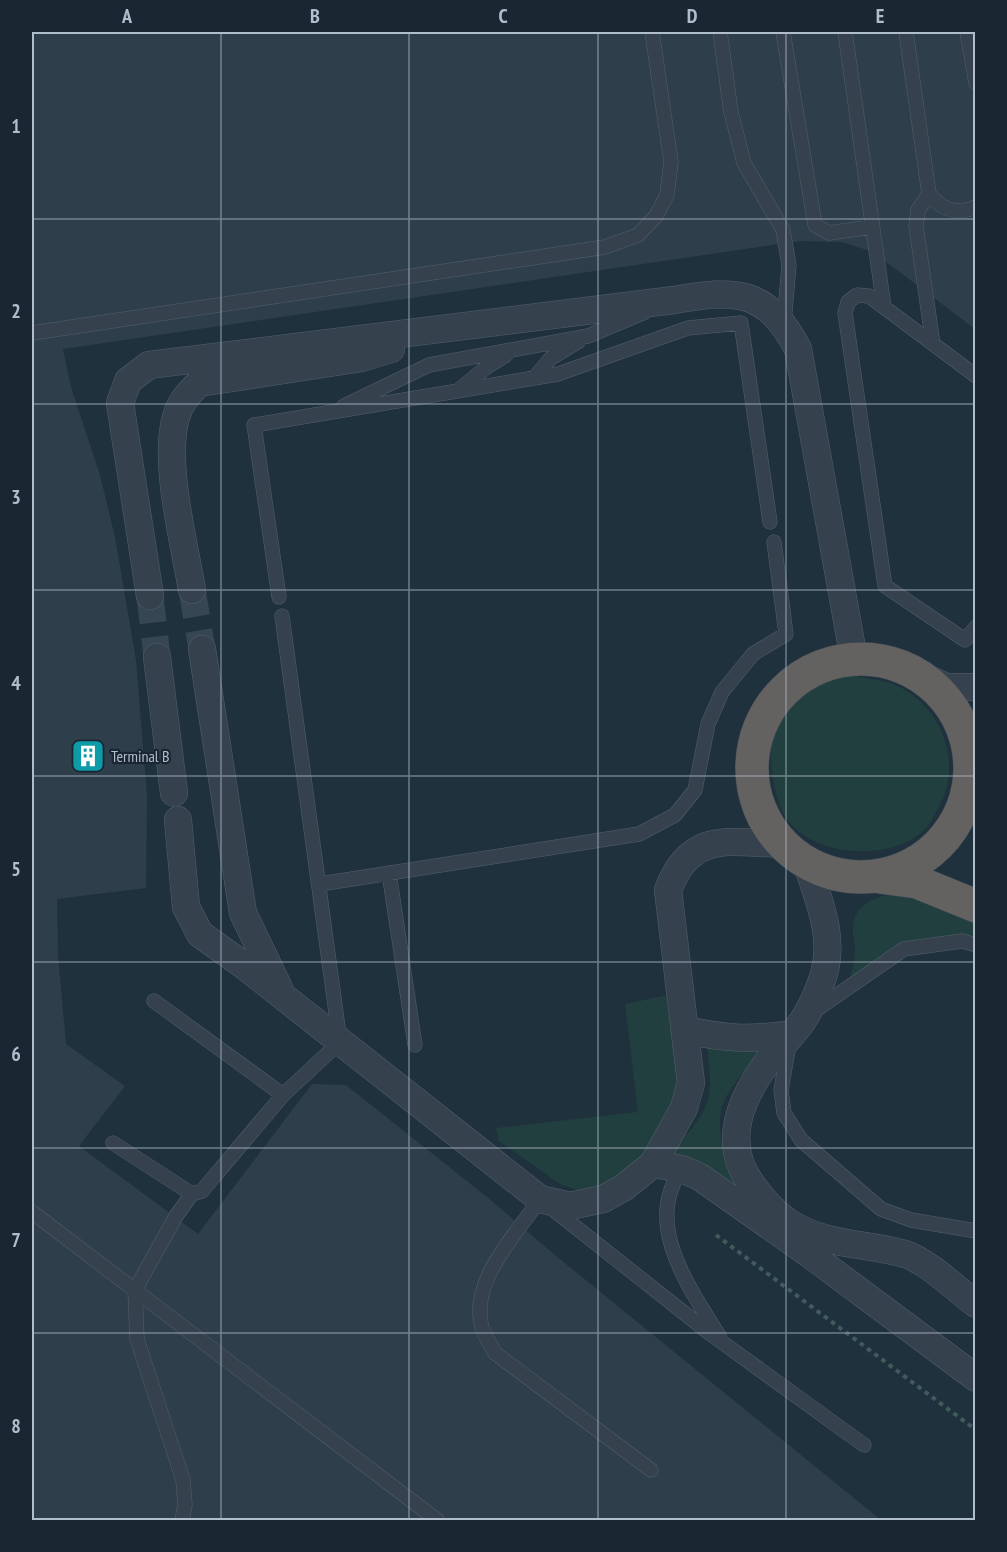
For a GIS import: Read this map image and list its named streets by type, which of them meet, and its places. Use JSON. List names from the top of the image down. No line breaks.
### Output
{"places":{"building":["Terminal B"]},"grid":{"columns":["A","B","C","D","E"],"rows":["1","2","3","4","5","6","7","8"]}}
